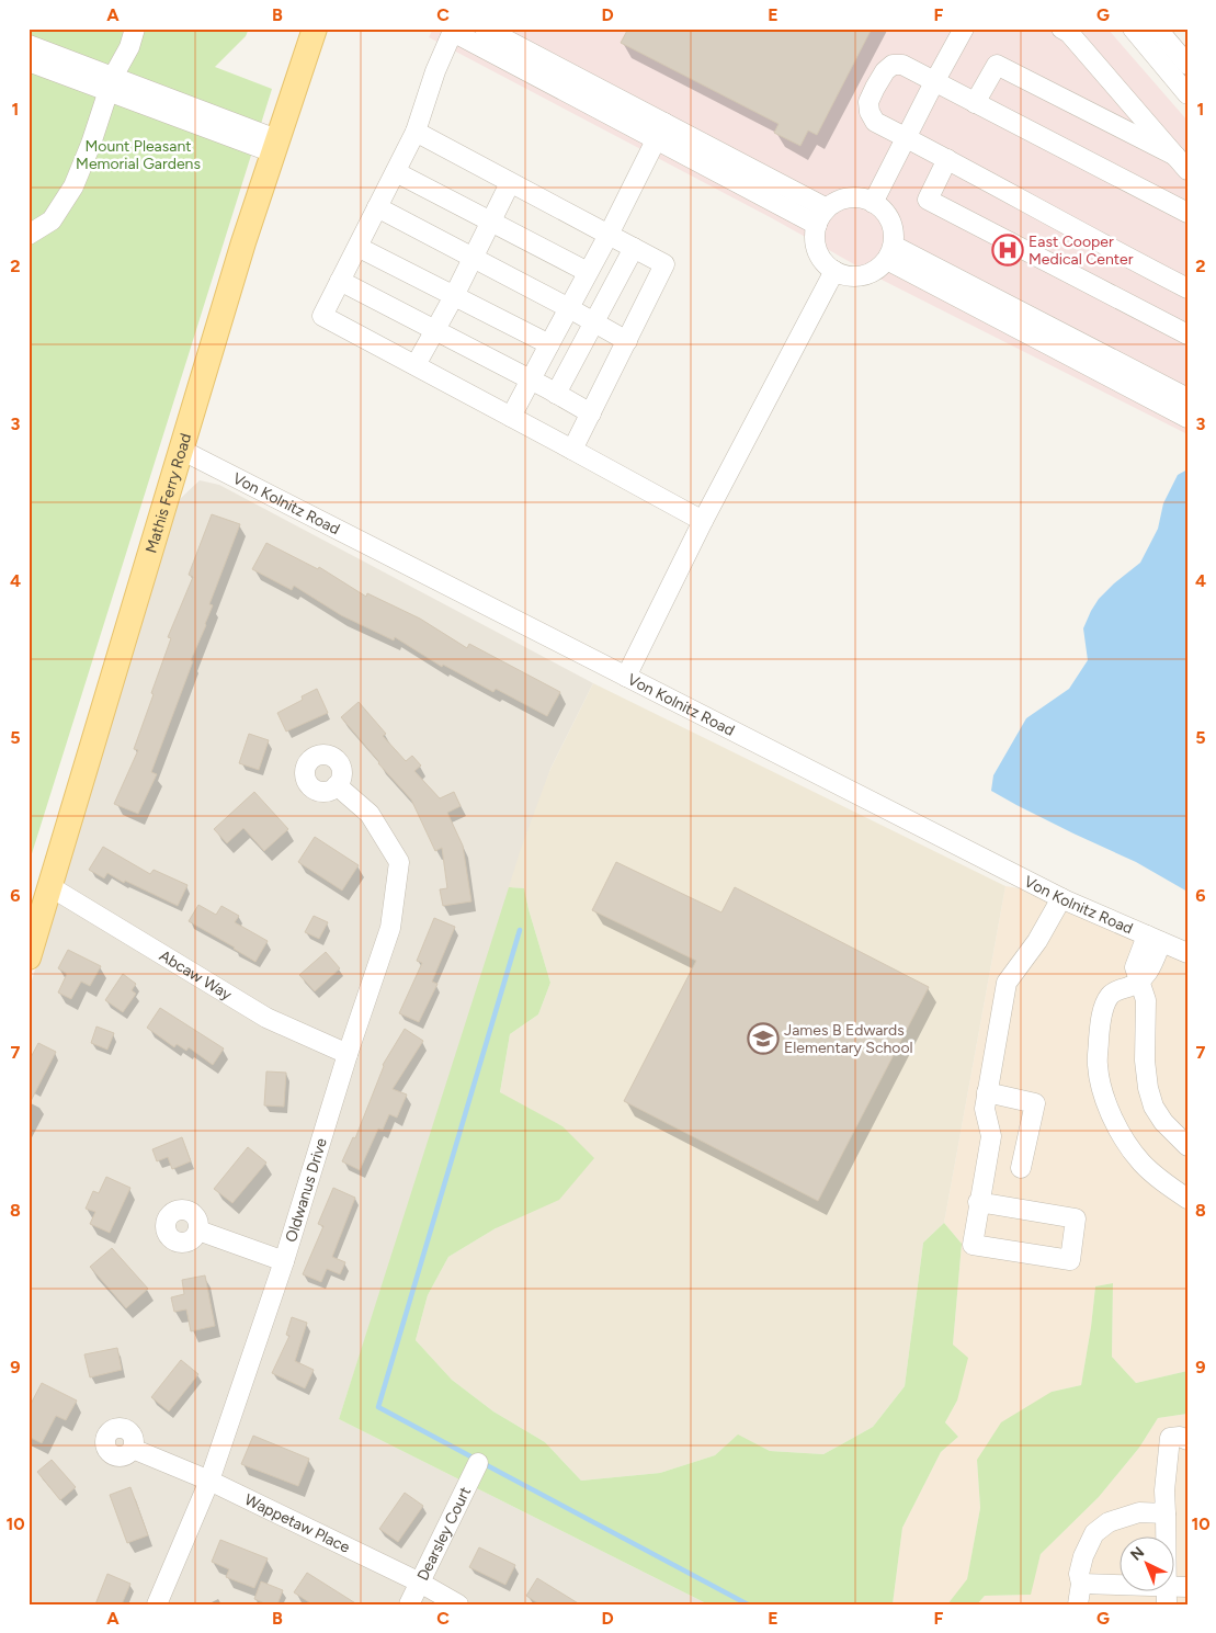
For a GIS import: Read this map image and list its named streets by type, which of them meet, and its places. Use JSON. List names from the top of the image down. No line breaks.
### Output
{"streets":{"main road":["Mathis Ferry Road"],"street":["Von Kolnitz Road","Abcaw Way","Oldwanus Drive","Wappetaw Place","Dearsley Court"]},"crossings":[["Mathis Ferry Road","Von Kolnitz Road"],["Mathis Ferry Road","Abcaw Way"],["Abcaw Way","Oldwanus Drive"],["Oldwanus Drive","Wappetaw Place"],["Wappetaw Place","Dearsley Court"]],"parks":["Mount Pleasant Memorial Gardens"],"places":{"hospital":["East Cooper Medical Center"],"school or university":["James B Edwards Elementary School"]},"north":"top left","grid":{"columns":["A","B","C","D","E","F","G"],"rows":["1","2","3","4","5","6","7","8","9","10"]}}
